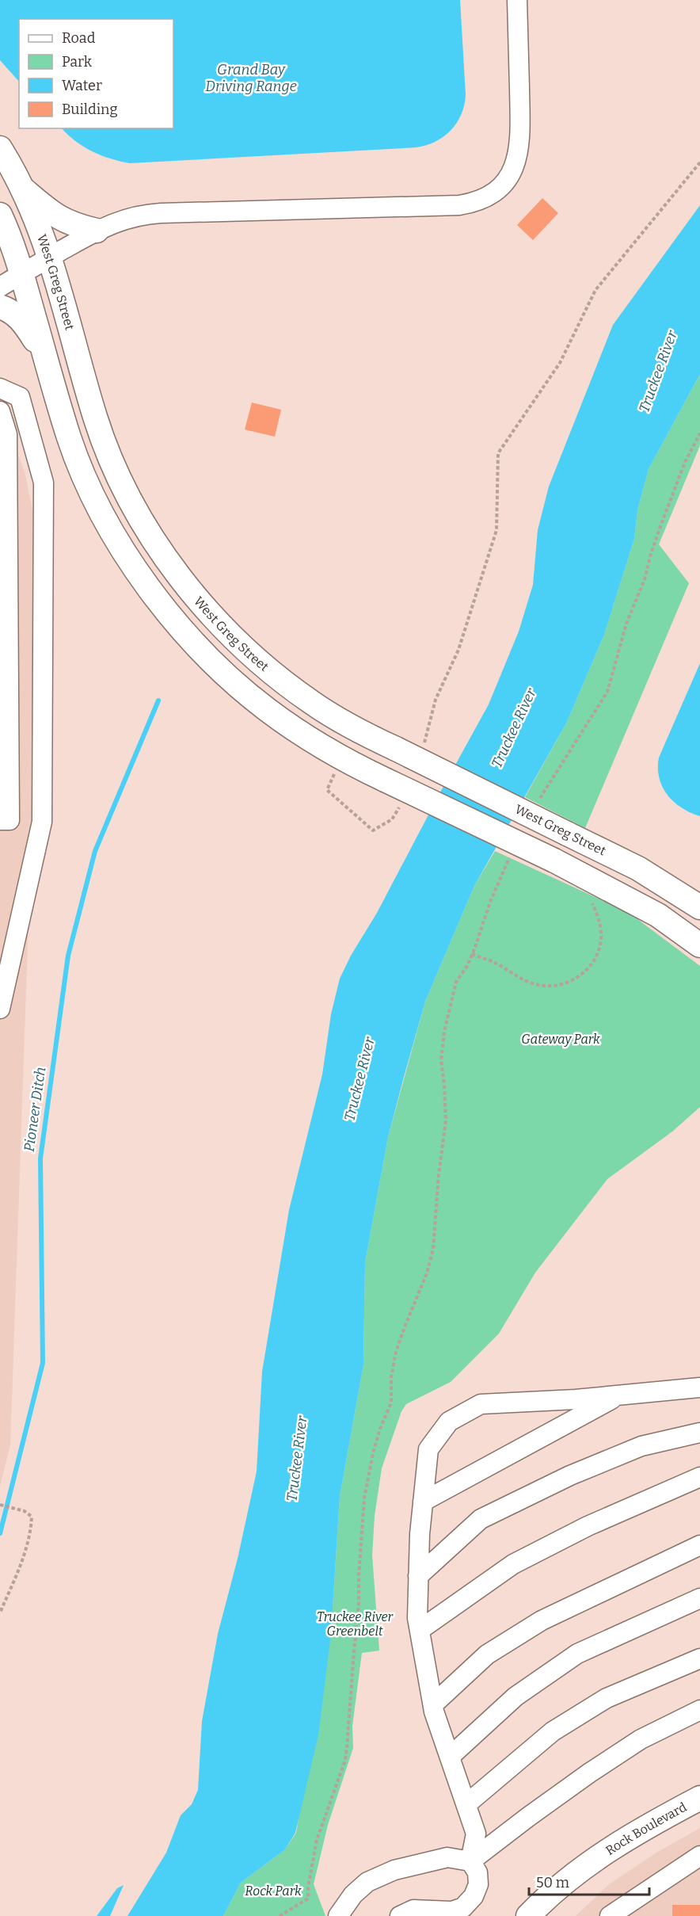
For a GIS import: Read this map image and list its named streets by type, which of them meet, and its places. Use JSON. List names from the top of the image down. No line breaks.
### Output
{"streets":{"main road":["West Greg Street","Rock Boulevard"]},"water":["Grand Bay Driving Range","Truckee River","Pioneer Ditch"],"parks":["Gateway Park","Truckee River Greenbelt","Rock Park"],"legend":["Road","Park","Water","Building"],"scale_bar":"50 m"}
